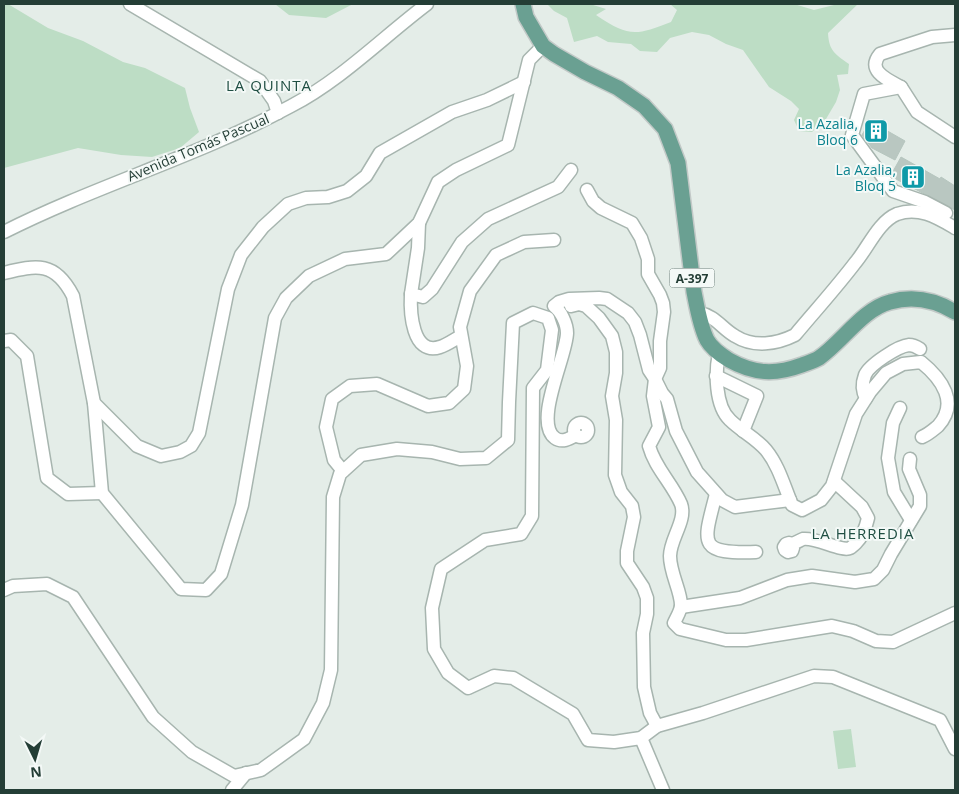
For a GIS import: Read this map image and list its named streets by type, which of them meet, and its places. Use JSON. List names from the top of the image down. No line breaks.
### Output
{"streets":{"main road":["A-397"],"street":["Avenida Tomás Pascual"]},"districts":["LA QUINTA","LA HERREDIA"],"places":{"building":["La Azalia, Bloq 6","La Azalia, Bloq 5"]},"north":"bottom"}
